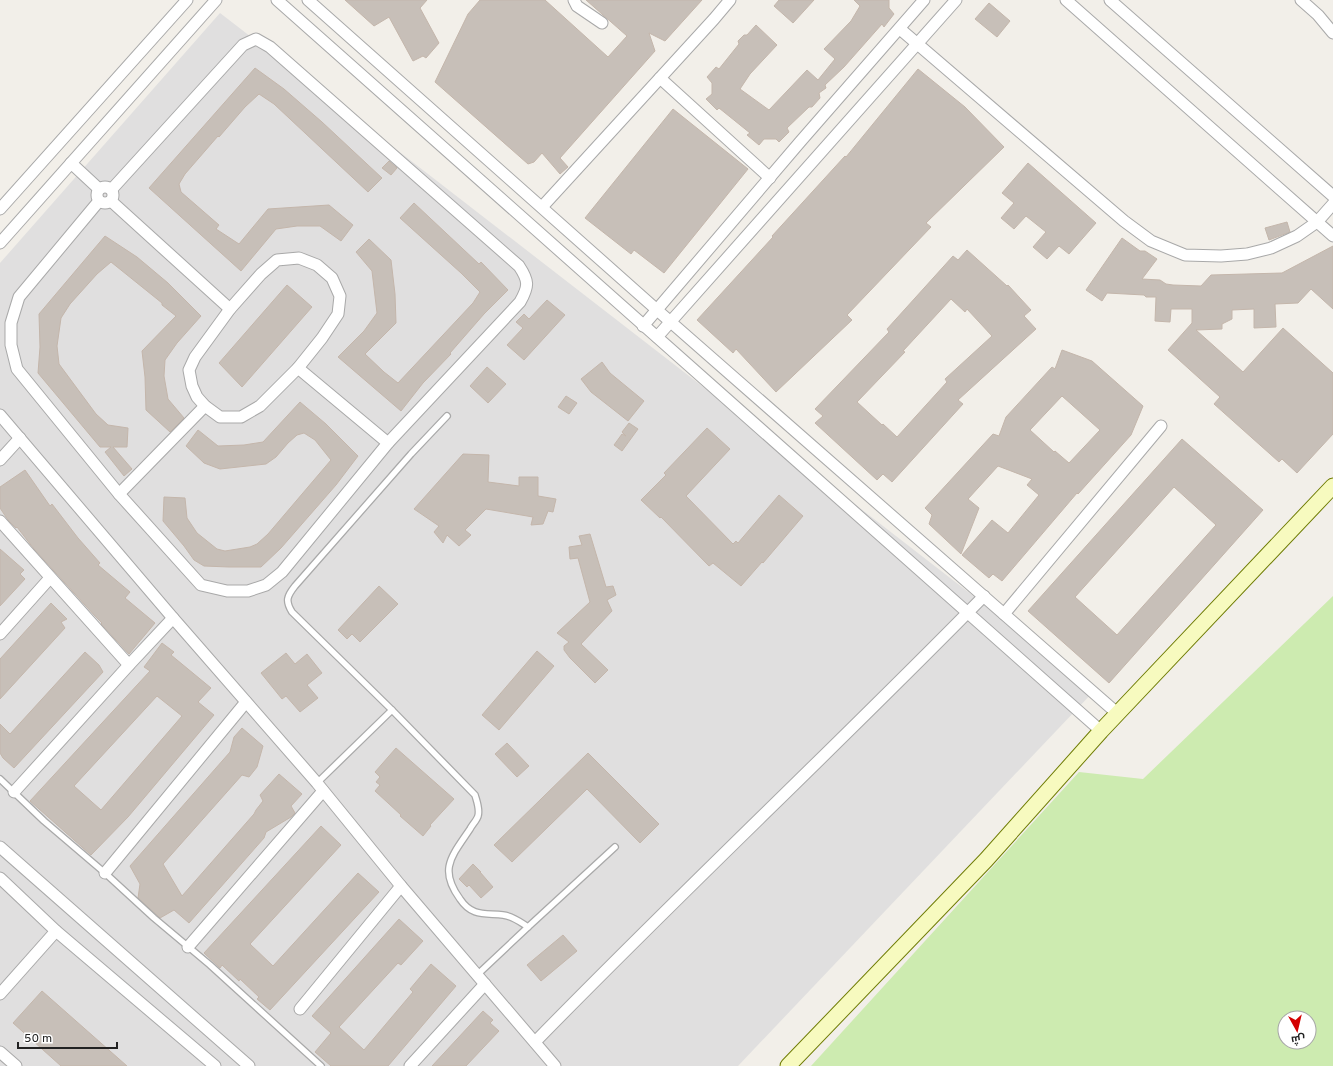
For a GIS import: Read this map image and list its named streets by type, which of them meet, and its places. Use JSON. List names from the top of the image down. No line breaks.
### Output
{"scale_bar":"50 m","north":"bottom"}
